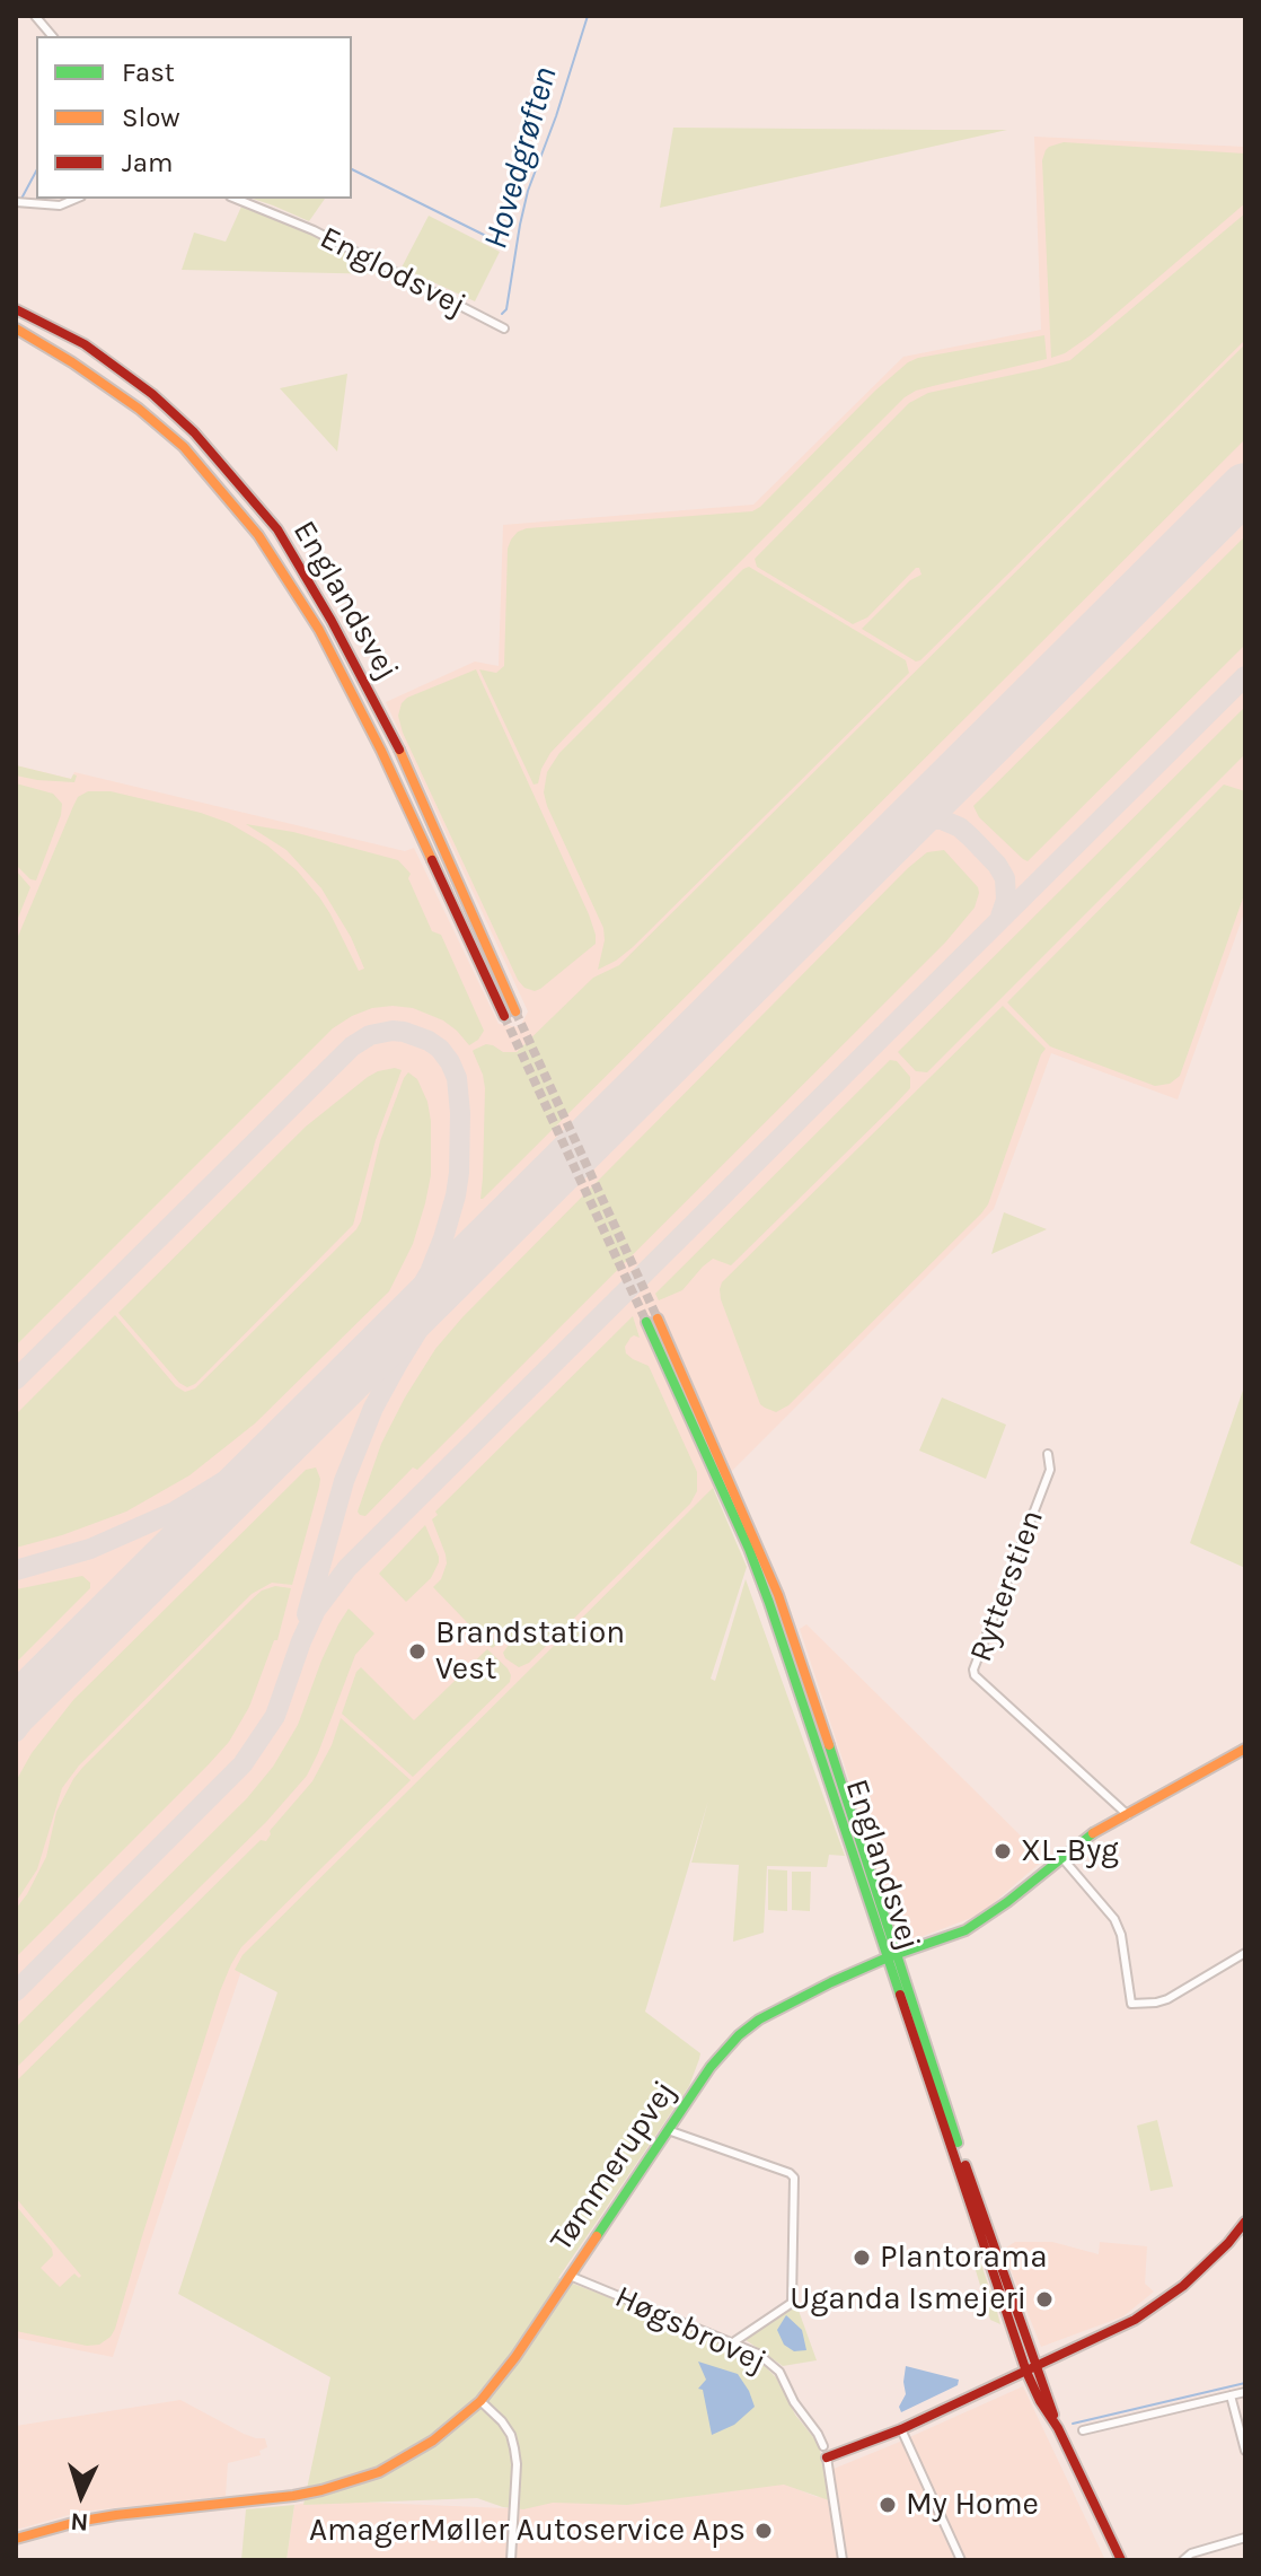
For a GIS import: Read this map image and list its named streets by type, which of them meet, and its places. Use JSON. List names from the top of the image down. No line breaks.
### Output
{"streets":{"main road":["Englandsvej","Tømmerupvej"],"street":["Englodsvej","Rytterstien","Høgsbrovej"]},"crossings":[["Englandsvej","Tømmerupvej"],["Rytterstien","Tømmerupvej"],["Tømmerupvej","Høgsbrovej"]],"water":["Hovedgrøften"],"places":["Brandstation Vest","XL-Byg","Plantorama","Uganda Ismejeri","My Home","AmagerMøller Autoservice Aps"],"legend":["Fast","Slow","Jam"],"north":"bottom"}
